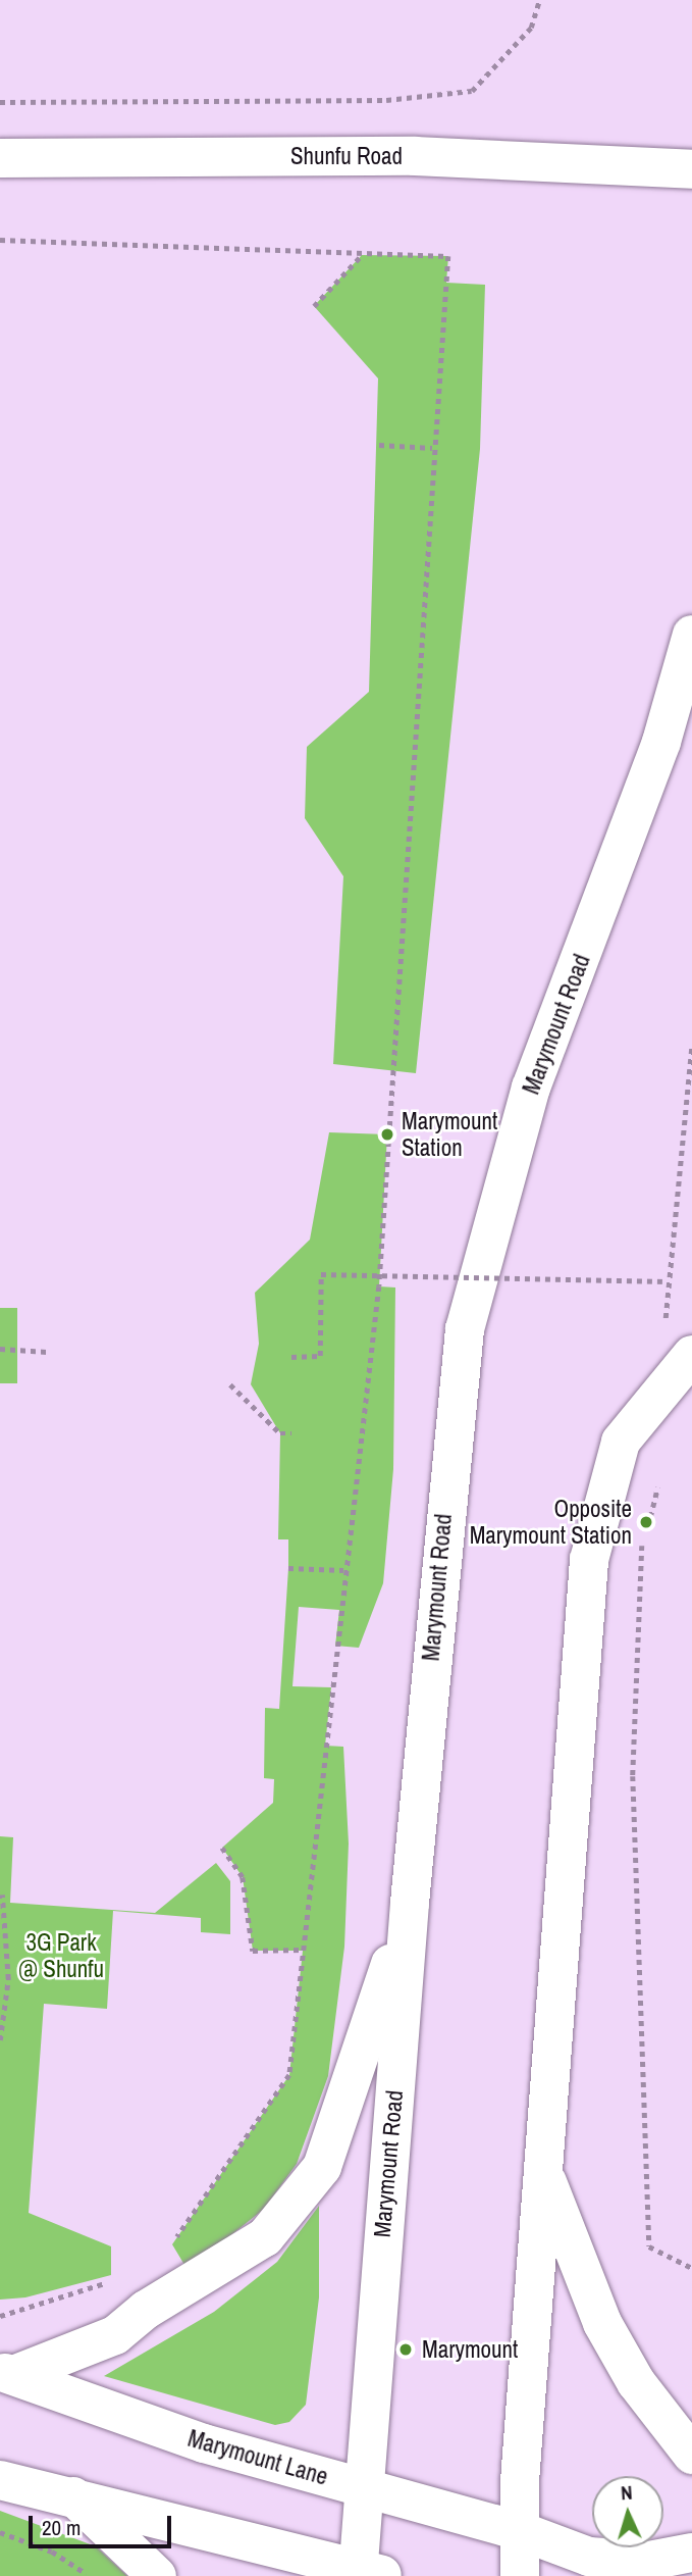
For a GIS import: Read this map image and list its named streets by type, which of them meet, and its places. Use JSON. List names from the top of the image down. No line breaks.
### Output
{"streets":{"main road":["Shunfu Road","Marymount Road","Marymount Lane"]},"crossings":[["Marymount Road","Marymount Lane"]],"parks":["3G Park @ Shunfu"],"places":["Marymount Station","Opposite Marymount Station","Marymount"],"scale_bar":"20 m","north":"top"}
